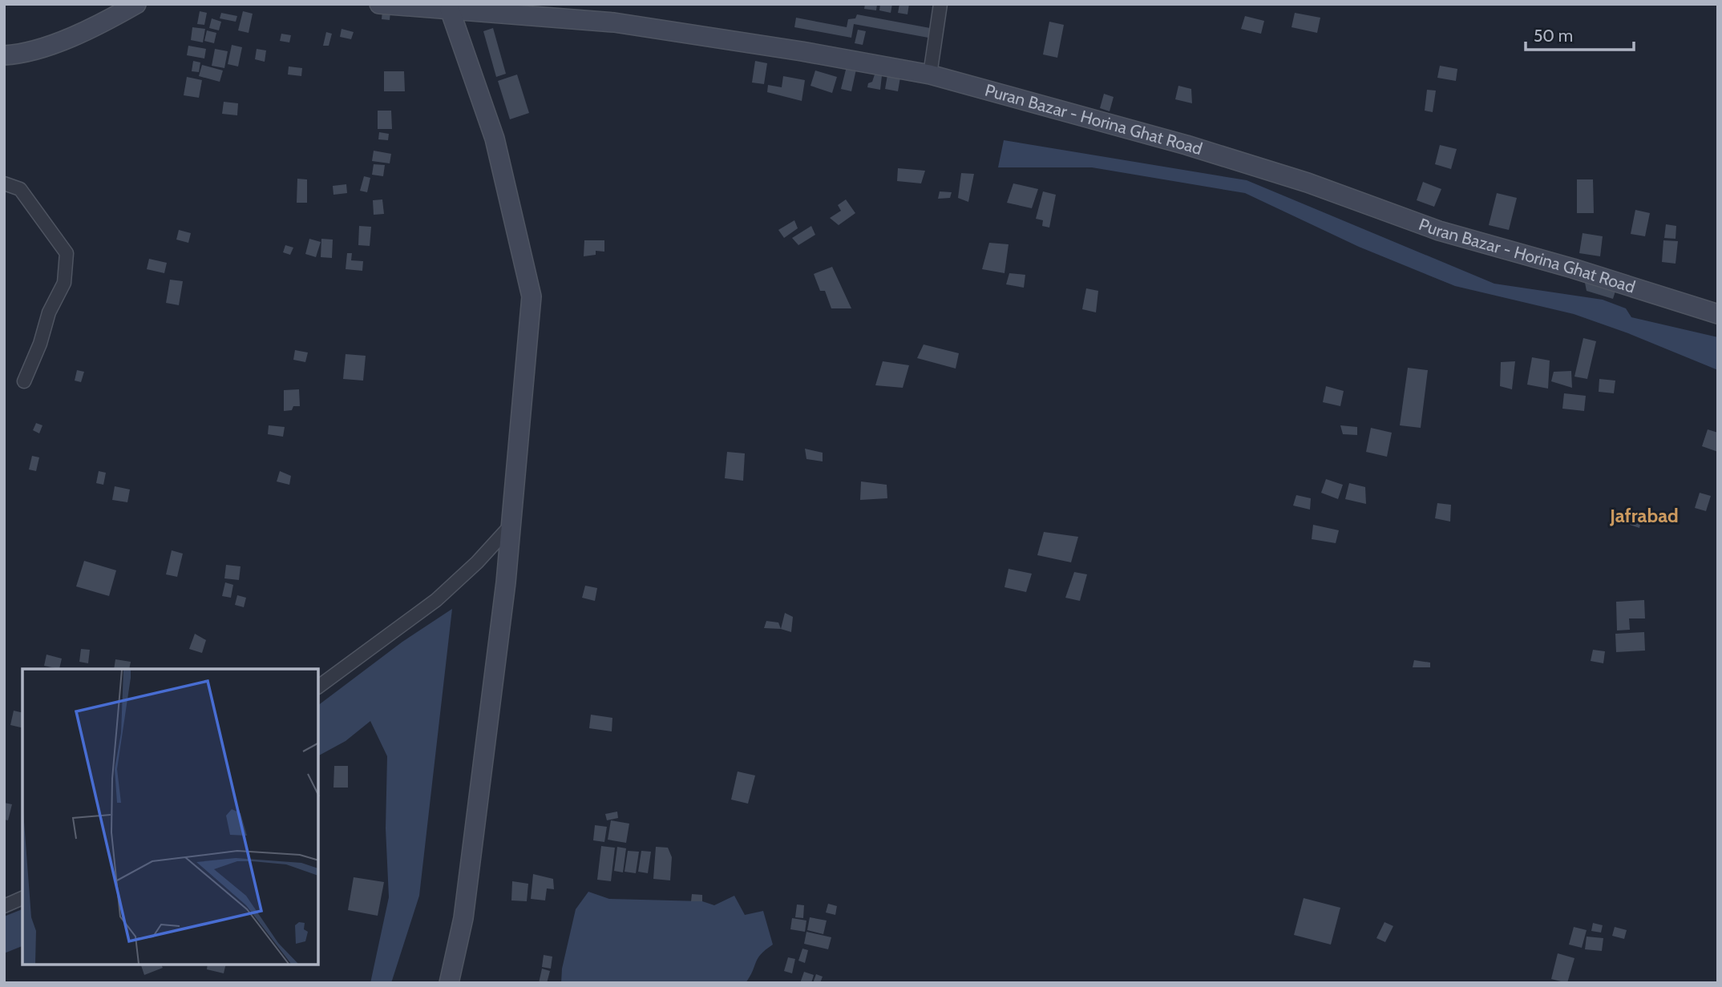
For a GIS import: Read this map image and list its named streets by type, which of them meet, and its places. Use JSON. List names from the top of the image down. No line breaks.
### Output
{"streets":{"main road":["Puran Bazar - Horina Ghat Road"]},"districts":["Jafrabad"],"scale_bar":"50 m"}
